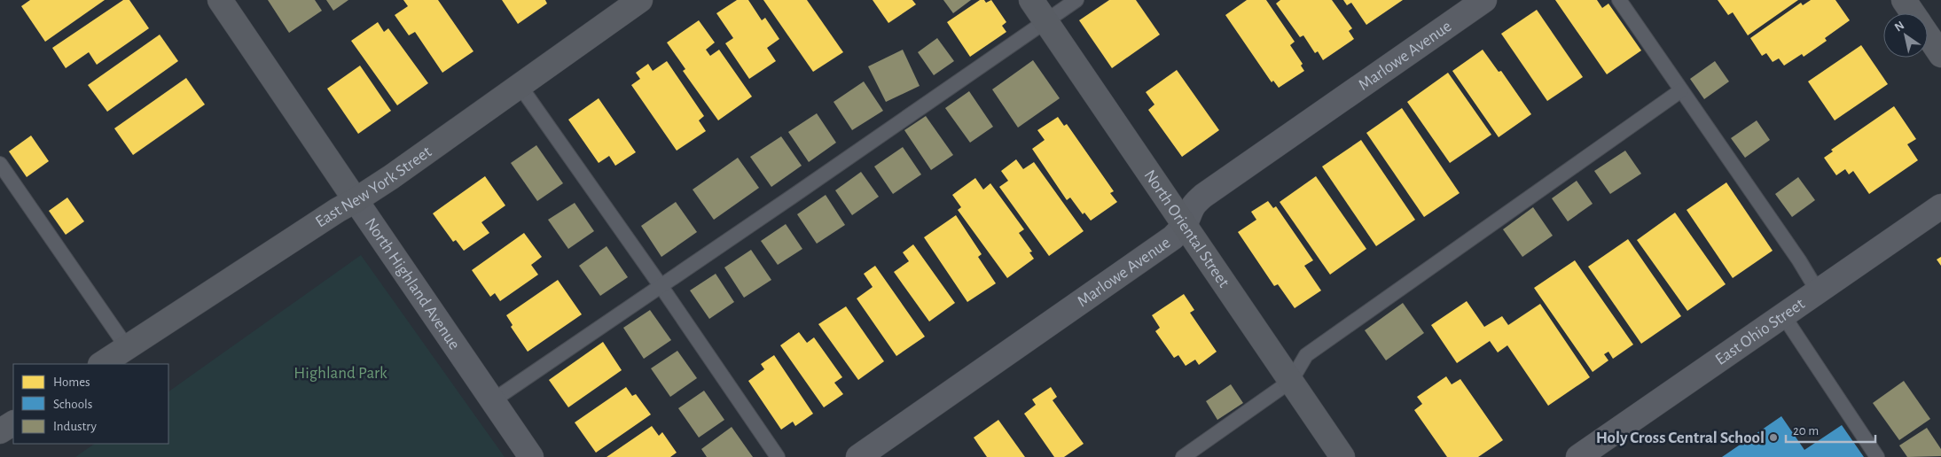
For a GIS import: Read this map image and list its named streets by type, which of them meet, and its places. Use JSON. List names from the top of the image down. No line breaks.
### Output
{"streets":{"street":["Marlowe Avenue","East New York Street","North Oriental Street","North Highland Avenue","East Ohio Street"]},"crossings":[["Marlowe Avenue","North Oriental Street"],["East New York Street","North Highland Avenue"]],"parks":["Highland Park"],"places":["Holy Cross Central School"],"legend":["Homes","Schools","Industry"],"scale_bar":"20 m","north":"top left"}
